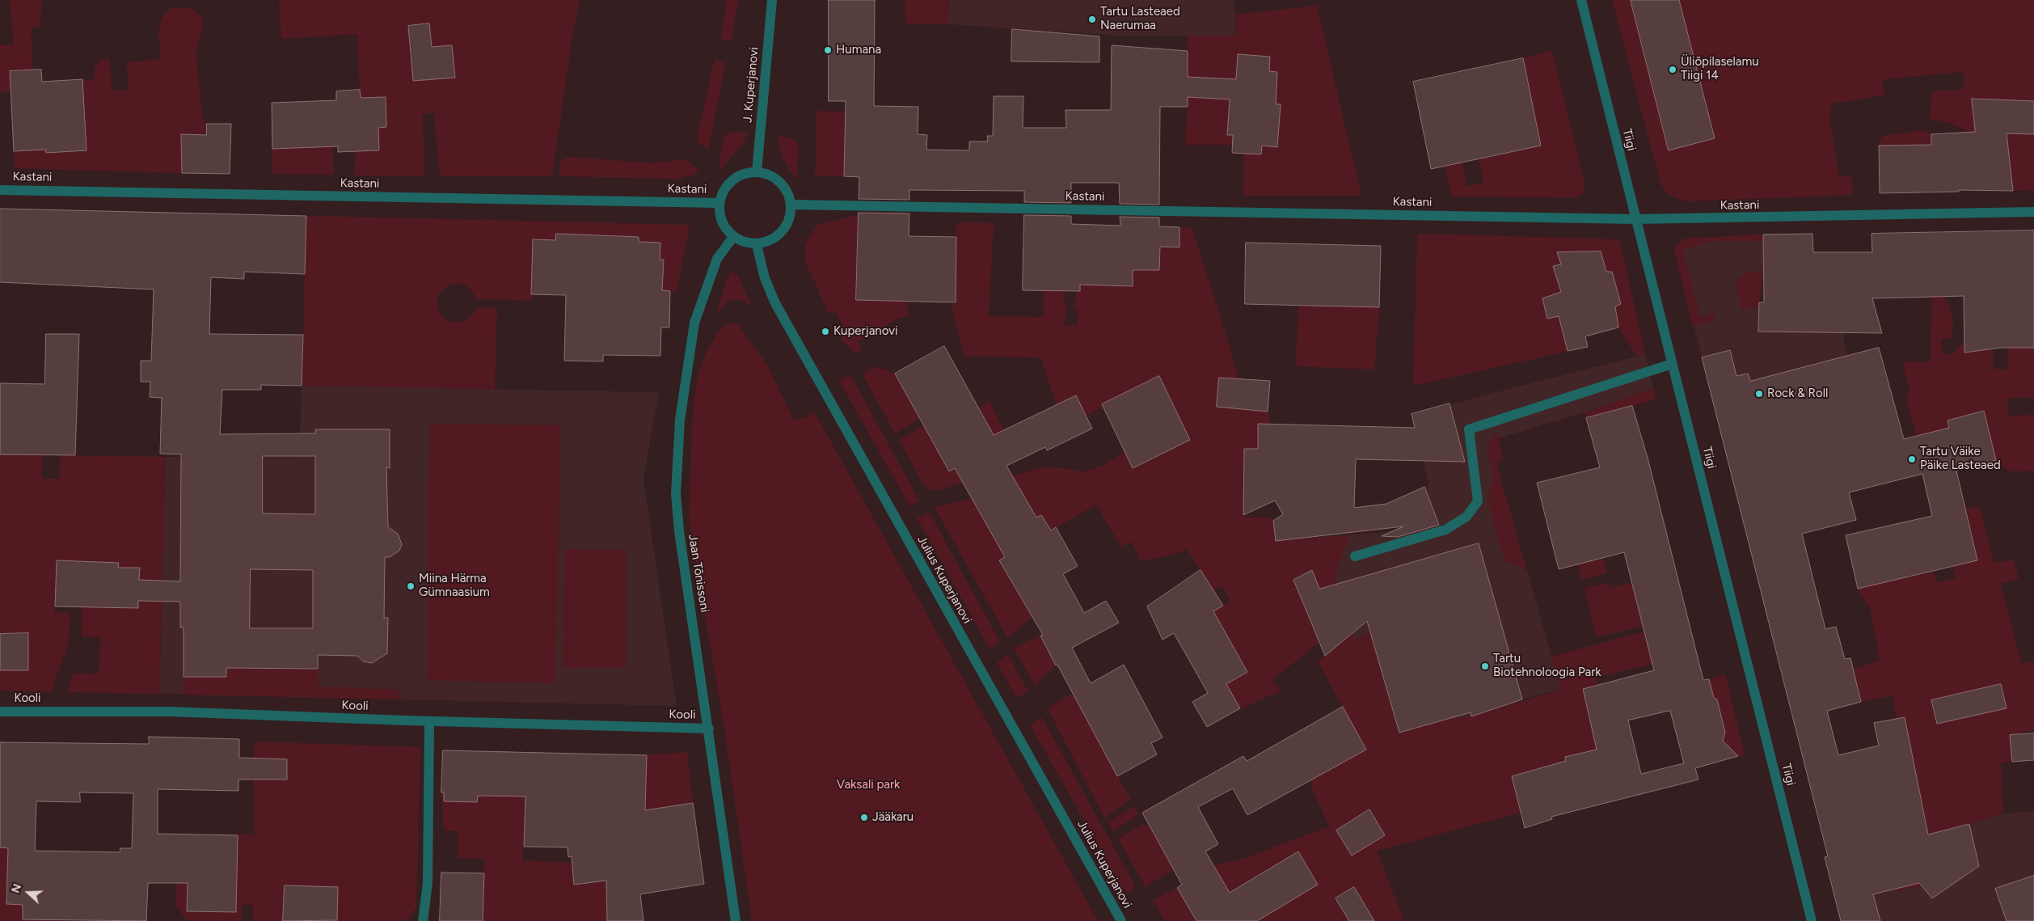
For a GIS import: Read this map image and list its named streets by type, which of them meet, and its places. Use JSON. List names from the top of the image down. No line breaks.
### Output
{"streets":{"street":["J. Kuperjanovi","Tiigi","Kastani","Jaan Tõnissoni","Julius Kuperjanovi","Kooli"]},"crossings":[["J. Kuperjanovi","Kastani"],["J. Kuperjanovi","Jaan Tõnissoni"],["J. Kuperjanovi","Julius Kuperjanovi"],["Tiigi","Kastani"],["Kastani","Jaan Tõnissoni"],["Kastani","Julius Kuperjanovi"],["Jaan Tõnissoni","Julius Kuperjanovi"],["Jaan Tõnissoni","Kooli"]],"parks":["Vaksali park"],"places":["Tartu Lasteaed Naerumaa","Humana","Üliõpilaselamu Tiigi 14","Kuperjanovi","Rock & Roll","Tartu Väike Päike Lasteaed","Miina Härma Gümnaasium","Tartu Biotehnoloogia Park","Jääkaru"],"north":"left"}
